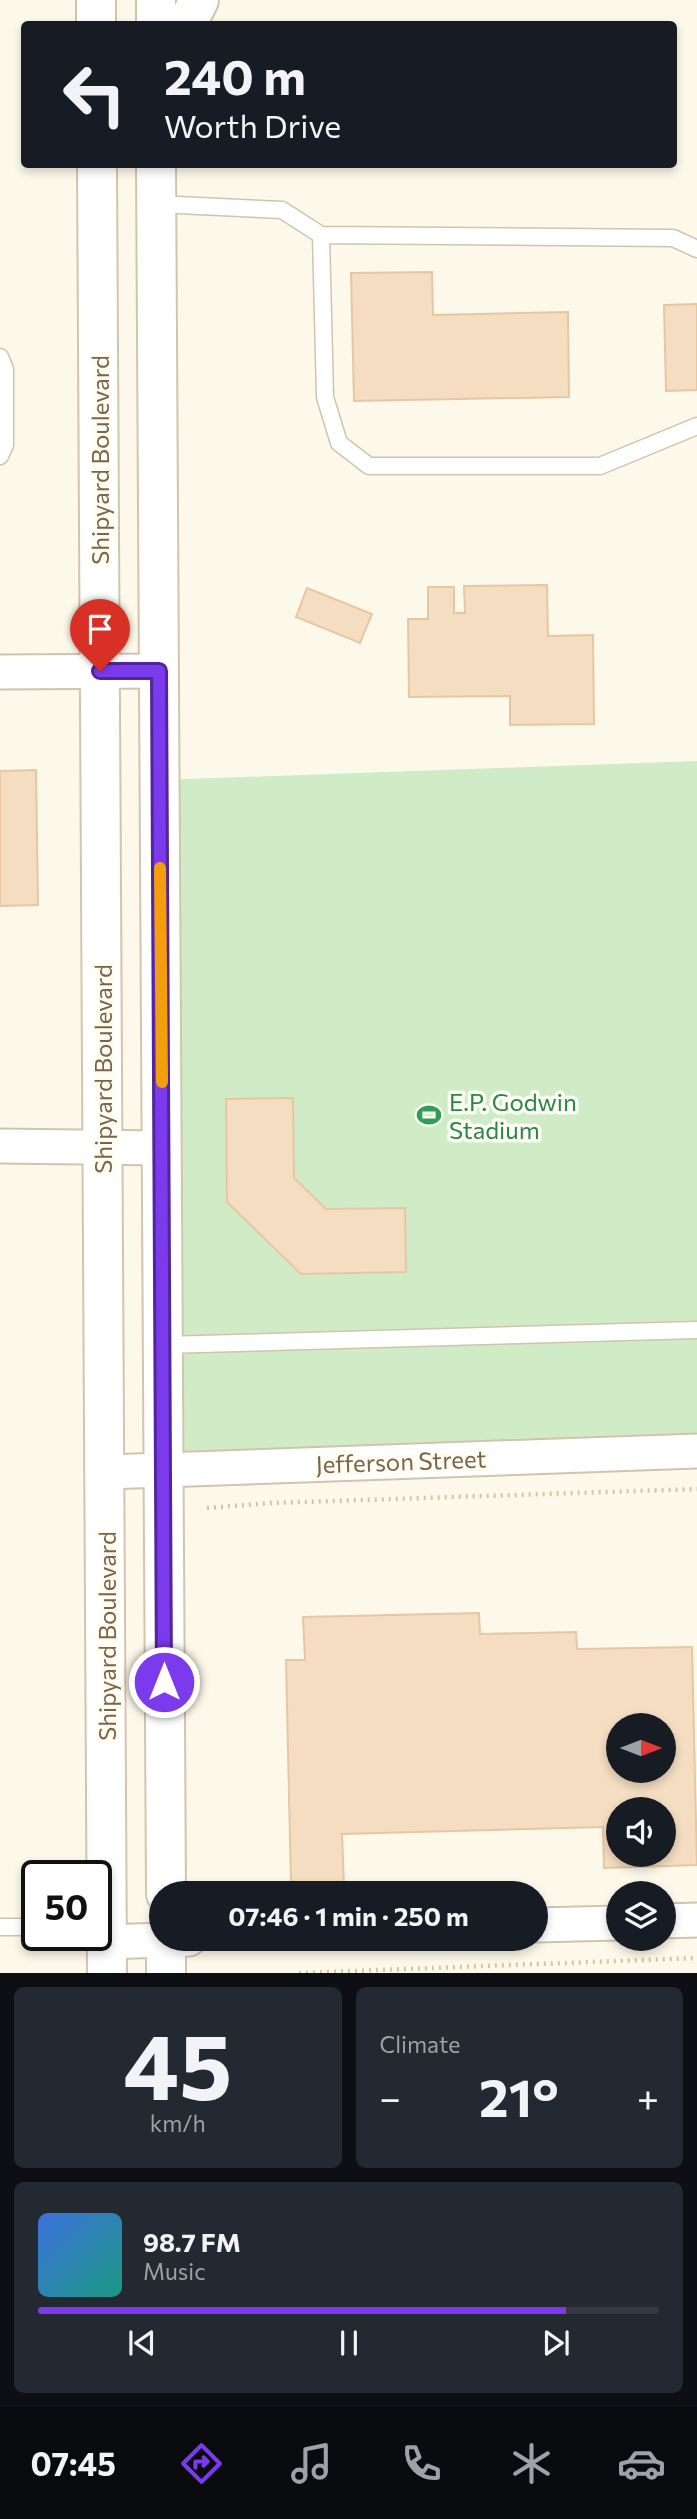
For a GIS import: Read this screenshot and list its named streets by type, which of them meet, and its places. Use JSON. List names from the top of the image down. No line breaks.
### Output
{"streets":{"main road":["Shipyard Boulevard"],"street":["Jefferson Street"]},"crossings":[["Shipyard Boulevard","Jefferson Street"]],"places":{"sports":["E.P. Godwin Stadium"]},"north":"right","page":{"turn":["240 m","Worth Drive"],"limit":"50","trip":"07:46 · 1 min · 250 m","tile":[["45","km/h"],"Climate"],"heat":["−","21°","+"],"song":["98.7 FM","Music"],"tabs":"07:45"}}
